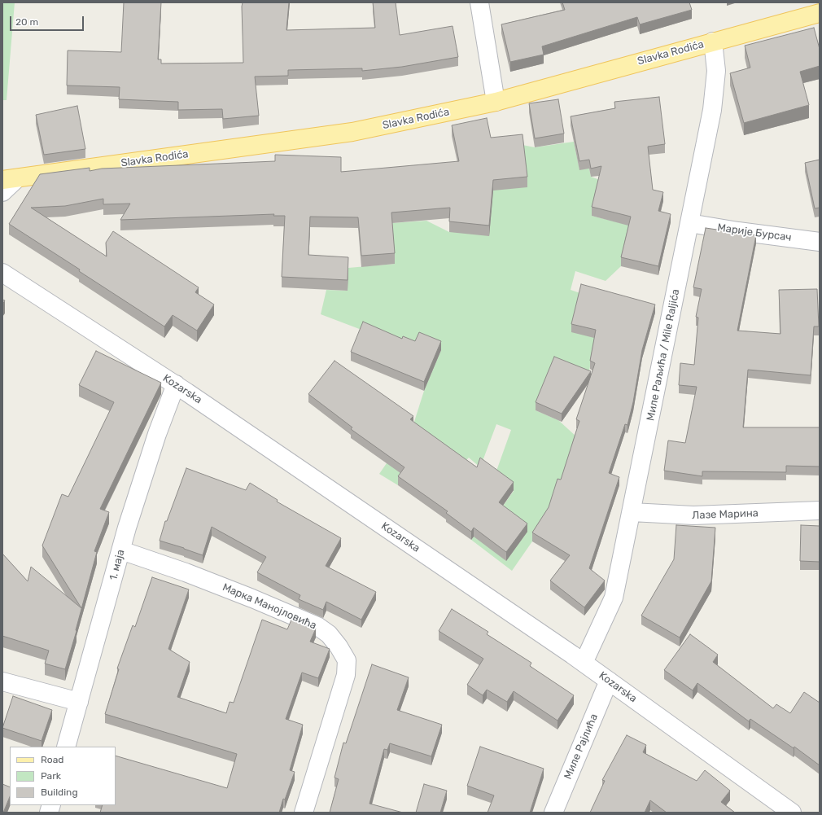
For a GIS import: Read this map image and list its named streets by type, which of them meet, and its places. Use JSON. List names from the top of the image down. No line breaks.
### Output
{"streets":{"main road":["Slavka Rodića"],"street":["Марије Бурсач","Миле Раљића / Mile Raljića","Kozarska","Лазе Марина","1. маја","Марка Манојловића","Миле Рајлића"]},"crossings":[["Slavka Rodića","Миле Раљића / Mile Raljića"],["Марије Бурсач","Миле Раљића / Mile Raljića"],["Миле Раљића / Mile Raljića","Kozarska"],["Миле Раљића / Mile Raljića","Лазе Марина"],["Kozarska","1. маја"],["Kozarska","Миле Рајлића"],["1. маја","Марка Манојловића"]],"legend":["Road","Park","Building"],"scale_bar":"20 m"}
